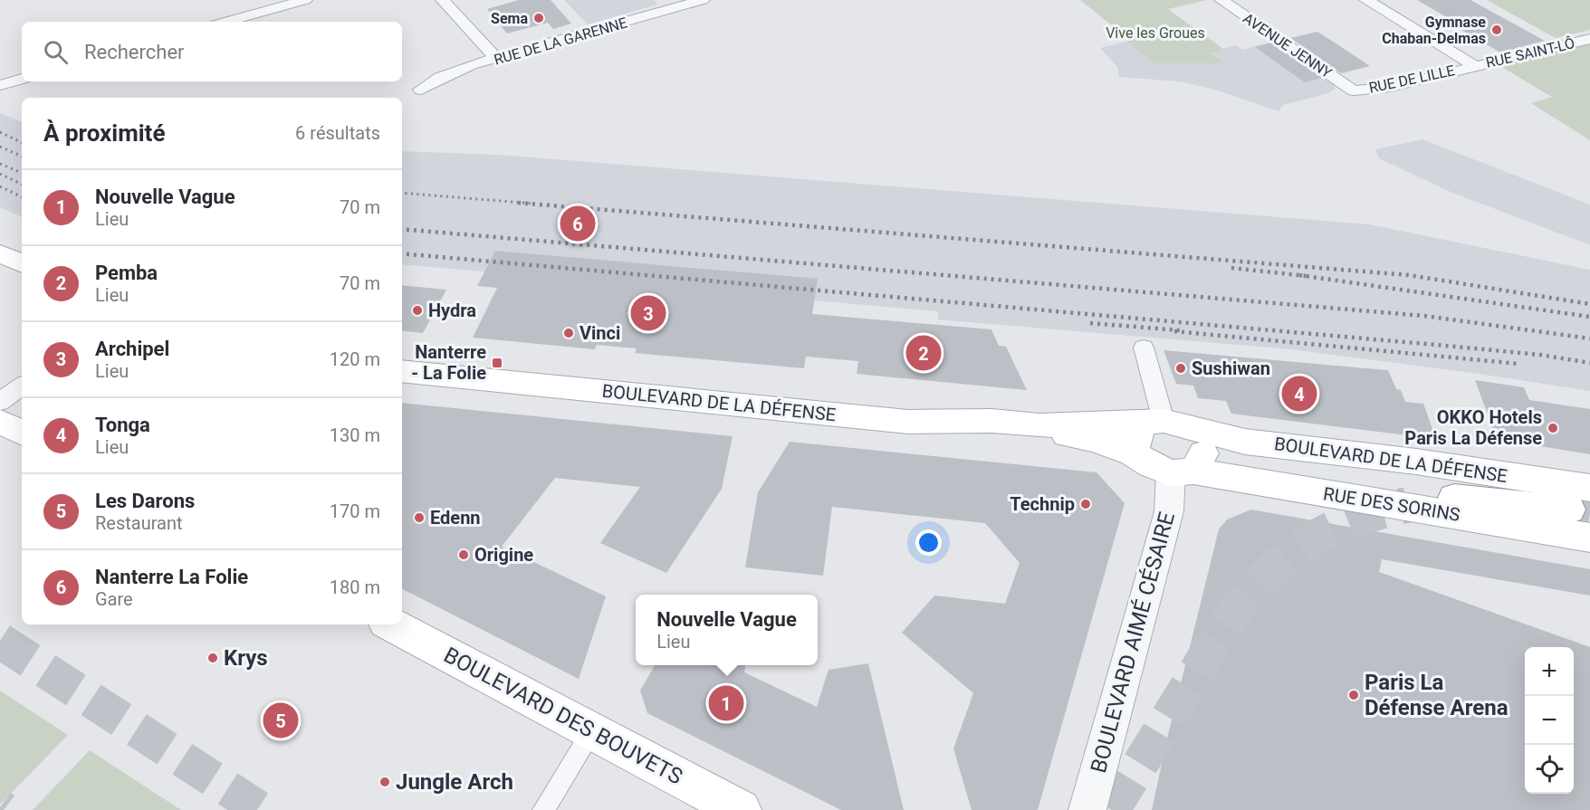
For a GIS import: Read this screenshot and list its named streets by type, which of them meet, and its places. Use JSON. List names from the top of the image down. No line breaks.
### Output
{"streets":{"main road":["BOULEVARD DE LA DÉFENSE","RUE DES SORINS","BOULEVARD DES BOUVETS"],"street":["RUE DE LA GARENNE","AVENUE JENNY","RUE SAINT-LÔ","RUE DE LILLE","BOULEVARD AIMÉ CÉSAIRE"]},"crossings":[["AVENUE JENNY","RUE DE LILLE"],["RUE SAINT-LÔ","RUE DE LILLE"],["BOULEVARD DE LA DÉFENSE","RUE DES SORINS"],["BOULEVARD DE LA DÉFENSE","BOULEVARD AIMÉ CÉSAIRE"],["RUE DES SORINS","BOULEVARD AIMÉ CÉSAIRE"]],"parks":["Vive les Groues"],"places":{"other":["Sema","Gymnase Chaban-Delmas","Hydra","Vinci","Sushiwan","OKKO Hotels Paris La Défense","Technip","Edenn","Origine","Krys","Paris La Défense Arena","Jungle Arch"],"transit":["Nanterre - La Folie"]},"page":{"search":"Rechercher","heading":["À proximité","6 résultats"],"list":[{"mark":"1","name":"Nouvelle Vague","note":"Lieu","value":"70 m"},{"mark":"2","name":"Pemba","note":"Lieu","value":"70 m"},{"mark":"3","name":"Archipel","note":"Lieu","value":"120 m"},{"mark":"4","name":"Tonga","note":"Lieu","value":"130 m"},{"mark":"5","name":"Les Darons","note":"Restaurant","value":"170 m"},{"mark":"6","name":"Nanterre La Folie","note":"Gare","value":"180 m"}],"pins":["6","3","2","4","1","5"],"popup":["Nouvelle Vague","Lieu"],"map_buttons":["+","−"]}}
